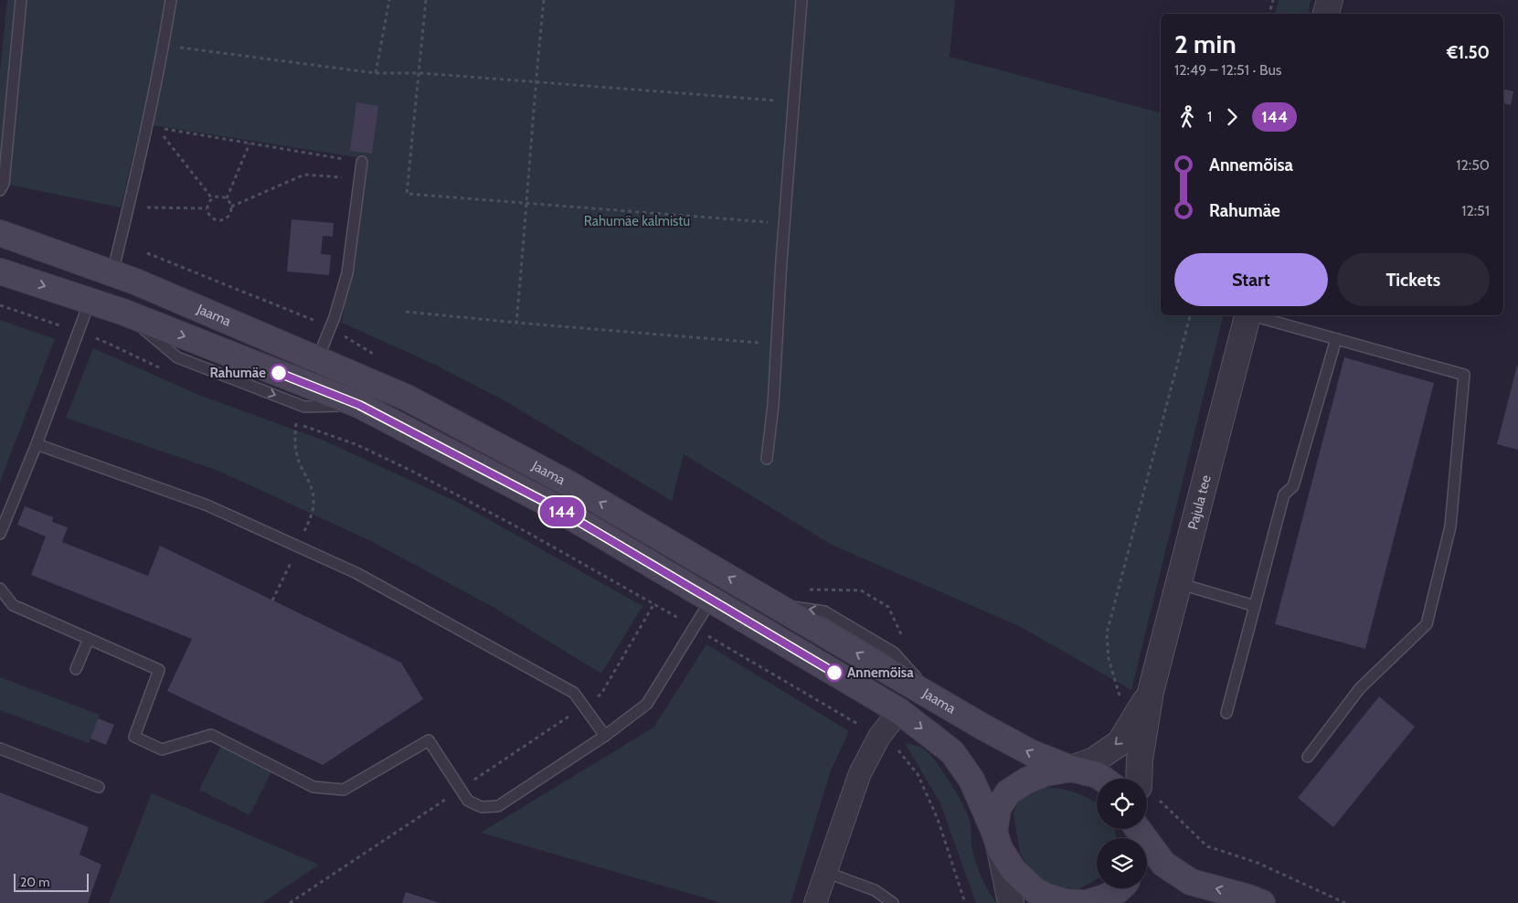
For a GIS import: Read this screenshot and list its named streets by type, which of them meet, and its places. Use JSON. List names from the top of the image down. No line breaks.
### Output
{"streets":{"main road":["Jaama"],"street":["Pajula tee"]},"parks":["Rahumäe kalmistu"],"places":["Rahumäe","Annemõisa"],"lines":["bus line 144"],"scale_bar":"20 m","page":{"on_map":"144","heading":["2 min","12:49 – 12:51 · Bus","€1.50"],"legs":["1","144"],"list":[{"name":"Annemõisa","value":"12:50"},{"name":"Rahumäe","value":"12:51"}],"buttons":["Start","Tickets"],"scale":"20 m"}}
